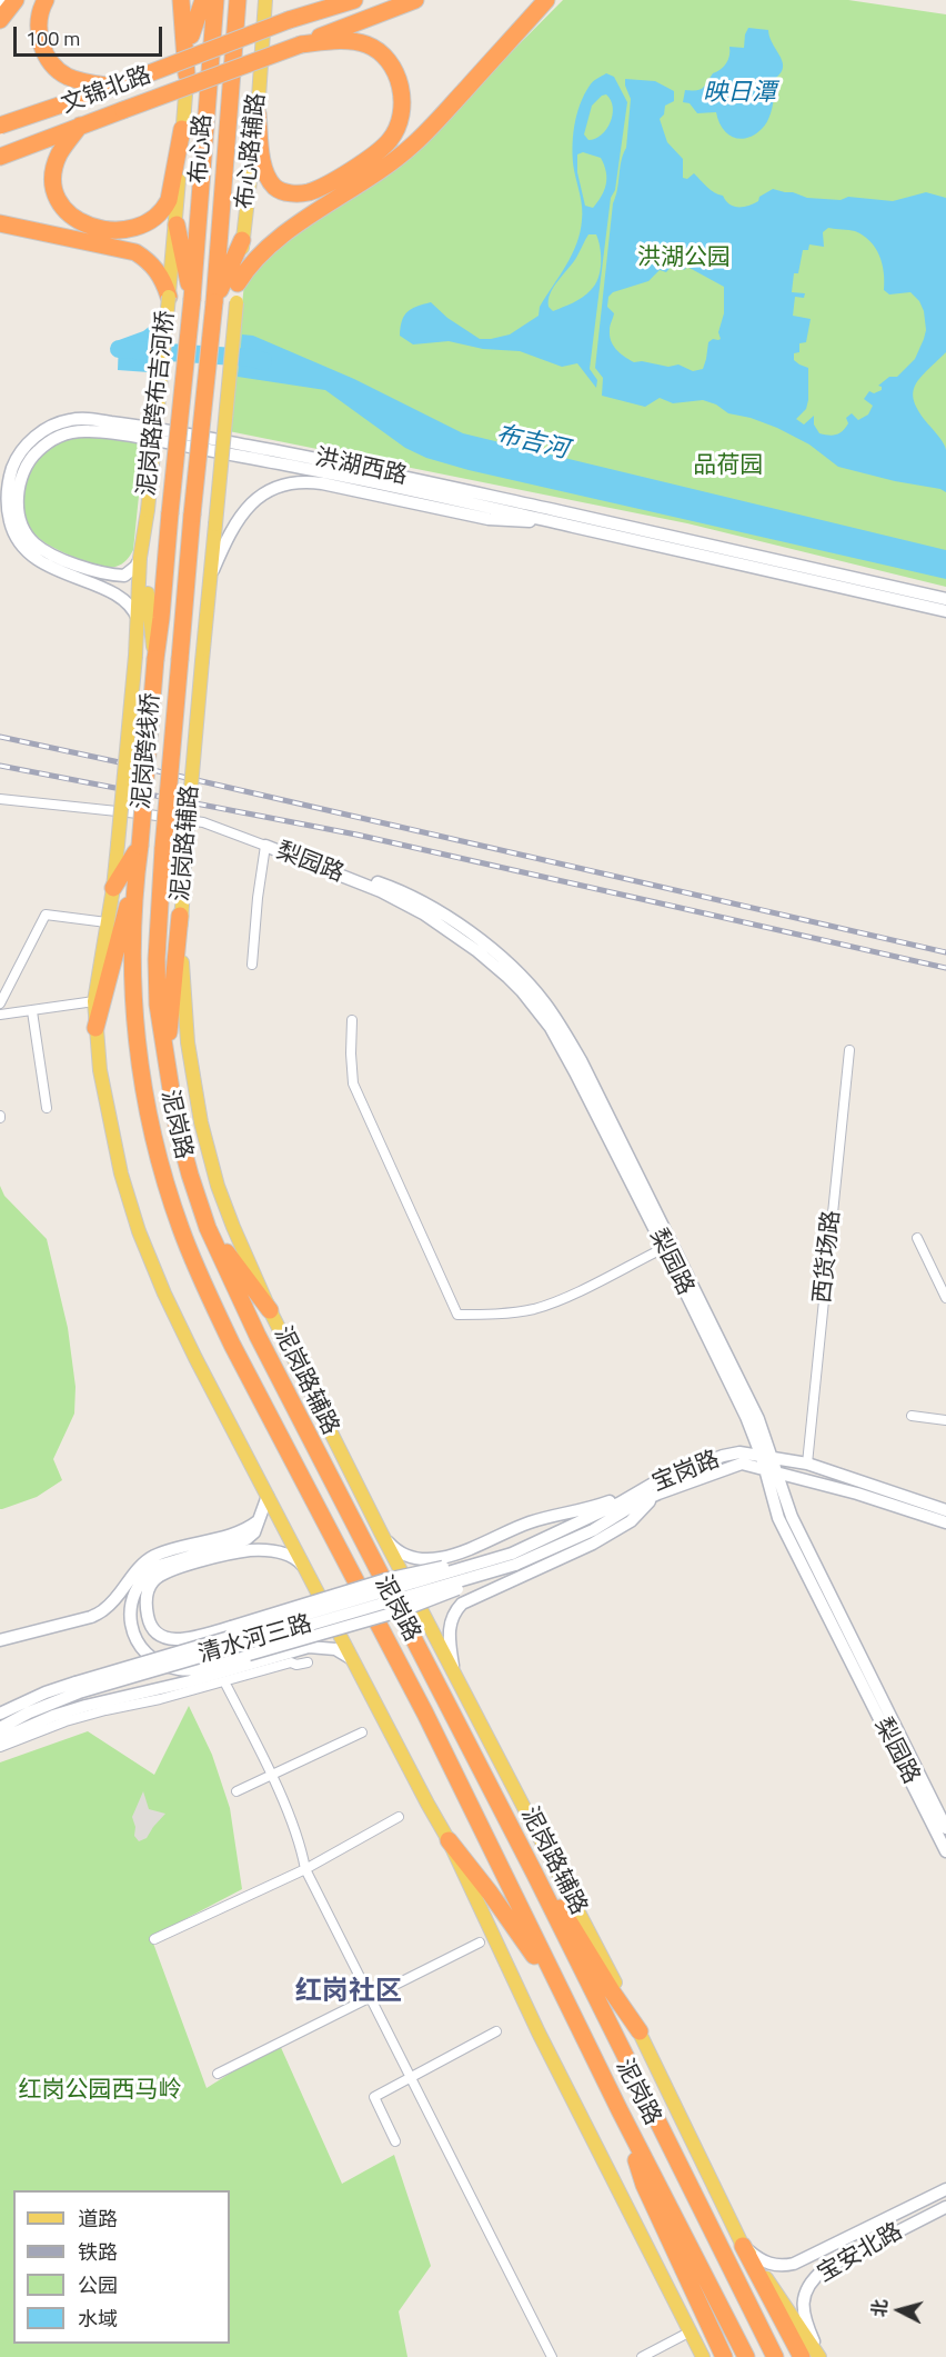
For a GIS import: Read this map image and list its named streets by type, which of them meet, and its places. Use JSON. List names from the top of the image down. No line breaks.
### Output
{"streets":{"highway":["文锦北路","布心路","泥岗路跨布吉河桥","泥岗跨线桥","泥岗路"],"main road":["布心路辅路","洪湖西路","泥岗路辅路","梨园路","宝岗路","清水河三路","宝安北路"],"street":["西货场路"]},"crossings":[["布心路","泥岗路跨布吉河桥"],["布心路辅路","泥岗路辅路"],["泥岗路跨布吉河桥","泥岗跨线桥"],["洪湖西路","泥岗路辅路"],["泥岗跨线桥","泥岗路"],["泥岗路辅路","宝安北路"],["梨园路","宝岗路"],["西货场路","宝岗路"],["宝岗路","清水河三路"]],"districts":["红岗社区"],"water":["映日潭","布吉河"],"parks":["洪湖公园","品荷园","红岗公园西马岭"],"legend":["道路","铁路","公园","水域"],"scale_bar":"100 m","north":"left"}
